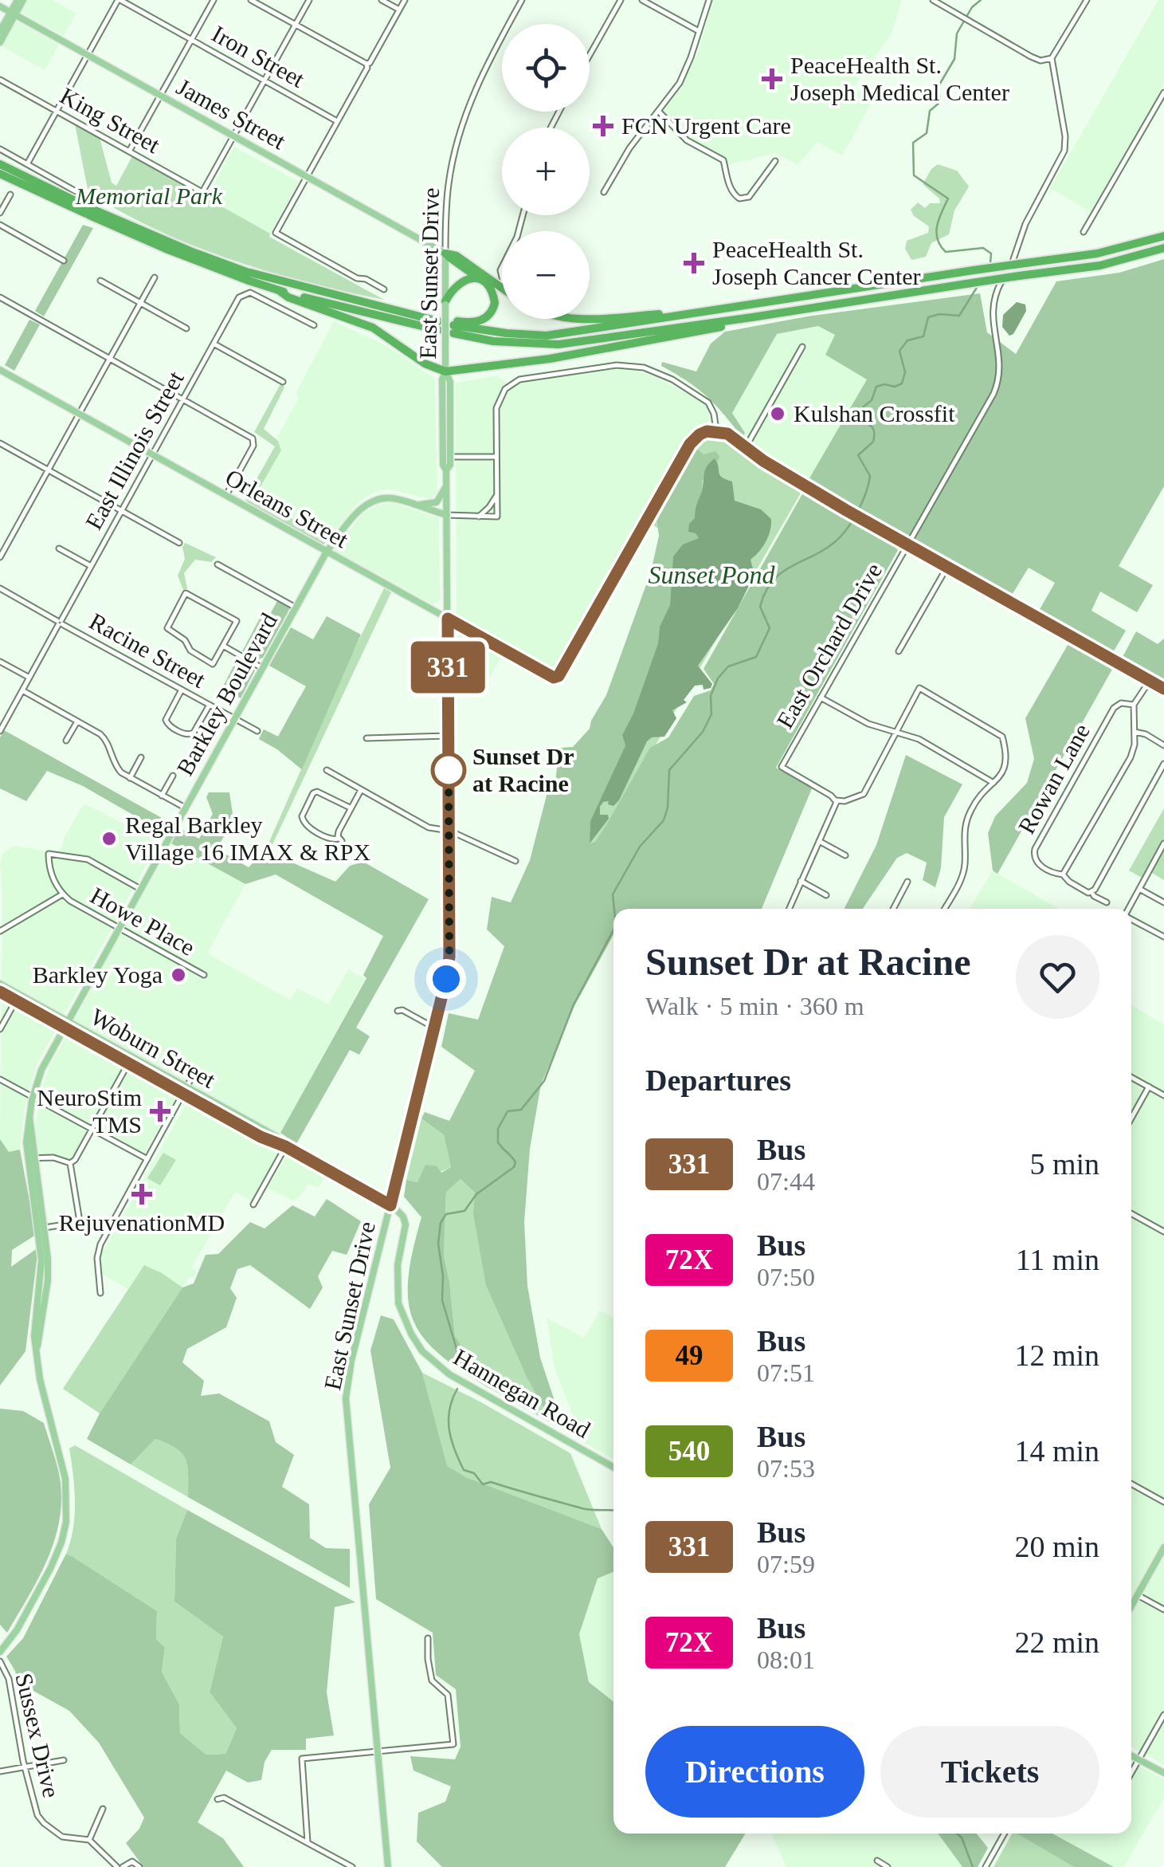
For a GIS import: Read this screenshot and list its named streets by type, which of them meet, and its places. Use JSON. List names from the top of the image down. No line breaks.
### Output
{"streets":{"main road":["James Street","East Sunset Drive","Orleans Street","Barkley Boulevard","Woburn Street","Hannegan Road"],"street":["Iron Street","King Street","East Illinois Street","East Orchard Drive","Racine Street","Rowan Lane","Howe Place","Sussex Drive"]},"crossings":[["James Street","King Street"],["James Street","East Sunset Drive"],["East Sunset Drive","Orleans Street"],["East Sunset Drive","Barkley Boulevard"],["East Sunset Drive","Woburn Street"],["East Sunset Drive","Hannegan Road"],["East Illinois Street","Orleans Street"],["East Illinois Street","Racine Street"],["Orleans Street","Barkley Boulevard"],["Racine Street","Barkley Boulevard"],["Barkley Boulevard","Howe Place"],["Barkley Boulevard","Woburn Street"],["Woburn Street","Hannegan Road"]],"water":["Sunset Pond"],"parks":["Memorial Park"],"places":{"health":["PeaceHealth St. Joseph Medical Center","FCN Urgent Care","PeaceHealth St. Joseph Cancer Center","NeuroStim TMS","RejuvenationMD"],"other":["Kulshan Crossfit","Sunset Dr at Racine","Regal Barkley Village 16 IMAX & RPX","Barkley Yoga"]},"lines":["bus line 331"],"page":{"on_map":"331","map_buttons":["+","−"],"heading":[["Sunset Dr at Racine","Walk · 5 min · 360 m"],"Departures"],"list":[{"mark":"331","name":"Bus","note":"07:44","value":"5 min"},{"mark":"72X","name":"Bus","note":"07:50","value":"11 min"},{"mark":"49","name":"Bus","note":"07:51","value":"12 min"},{"mark":"540","name":"Bus","note":"07:53","value":"14 min"},{"mark":"331","name":"Bus","note":"07:59","value":"20 min"},{"mark":"72X","name":"Bus","note":"08:01","value":"22 min"}],"buttons":["Directions","Tickets"]}}
